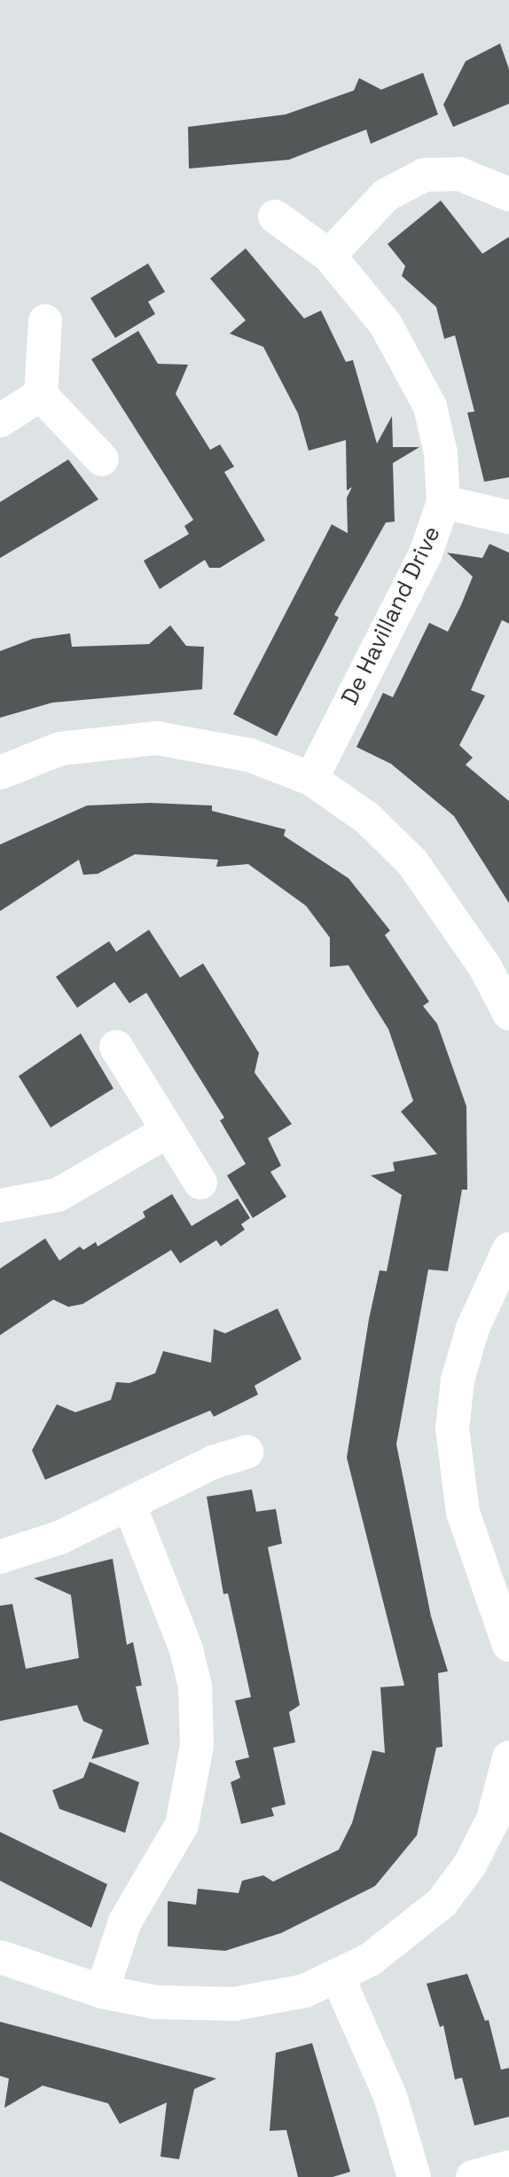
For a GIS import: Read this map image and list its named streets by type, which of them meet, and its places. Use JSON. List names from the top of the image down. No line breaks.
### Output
{"streets":{"street":["De Havilland Drive"]}}
